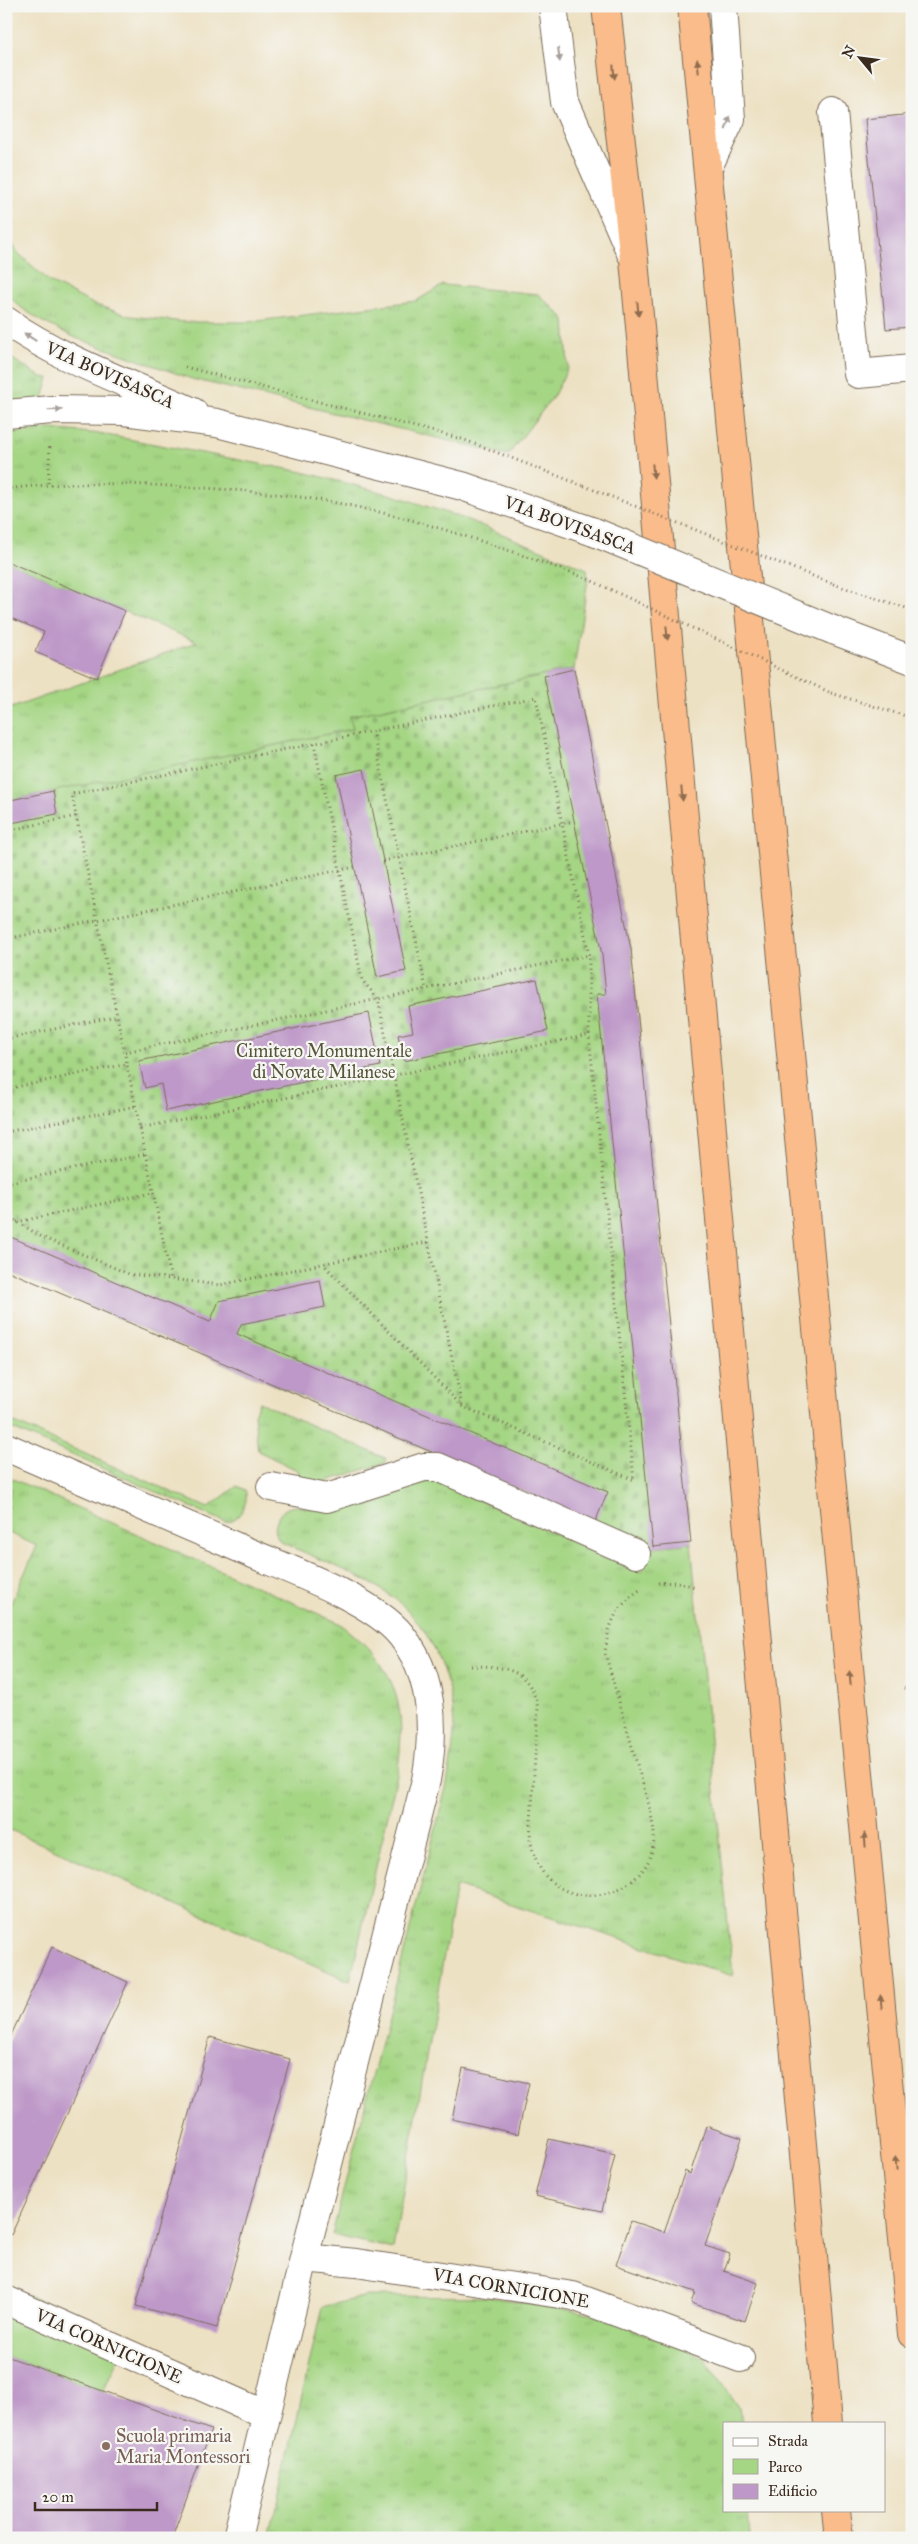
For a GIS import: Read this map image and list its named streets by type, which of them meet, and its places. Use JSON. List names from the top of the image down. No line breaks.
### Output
{"streets":{"street":["VIA BOVISASCA","VIA CORNICIONE"]},"parks":["Cimitero Monumentale di Novate Milanese"],"places":["Scuola primaria Maria Montessori"],"legend":["Strada","Parco","Edificio"],"scale_bar":"20 m","north":"top left"}
